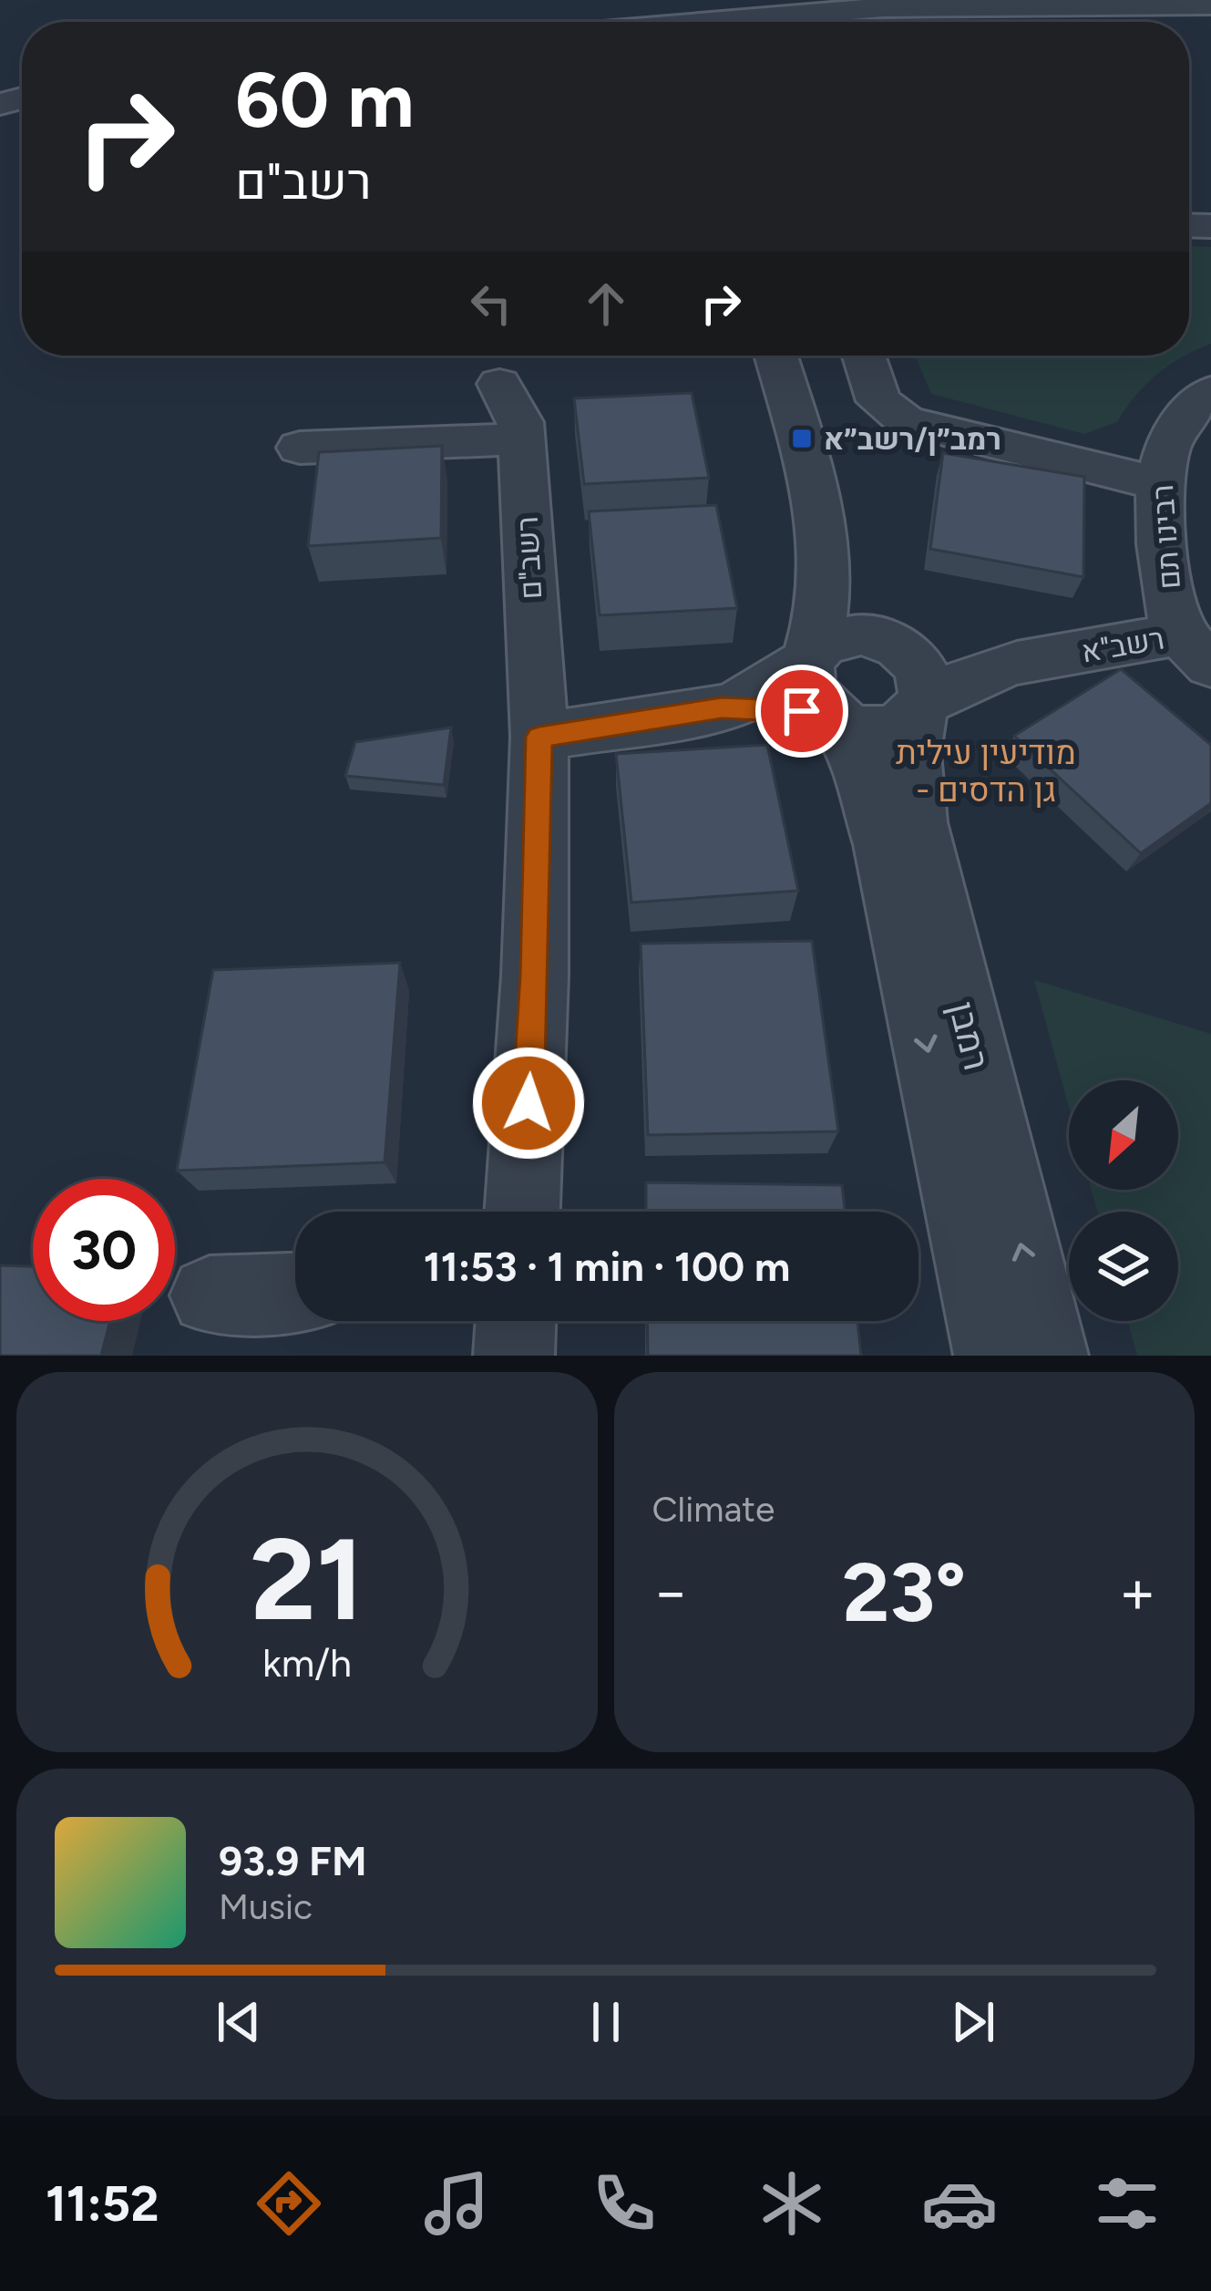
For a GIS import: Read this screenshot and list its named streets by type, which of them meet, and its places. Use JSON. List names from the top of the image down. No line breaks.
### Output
{"streets":{"street":["רבינו תם","רשב\"ם","רשב\"א","רמבן"]},"crossings":[["רבינו תם","רשב\"א"],["רשב\"א","רמבן"]],"districts":["מודיעין עילית - גן הדסים"],"places":{"transit":["רמב״ן/רשב״א"]},"north":"bottom left","page":{"turn":["60 m","רשב\"ם"],"limit":"30","trip":"11:53 · 1 min · 100 m","tile":"Climate","heat":["−","23°","+"],"song":["93.9 FM","Music"],"tabs":"11:52","gauge":["21","km/h"]}}
